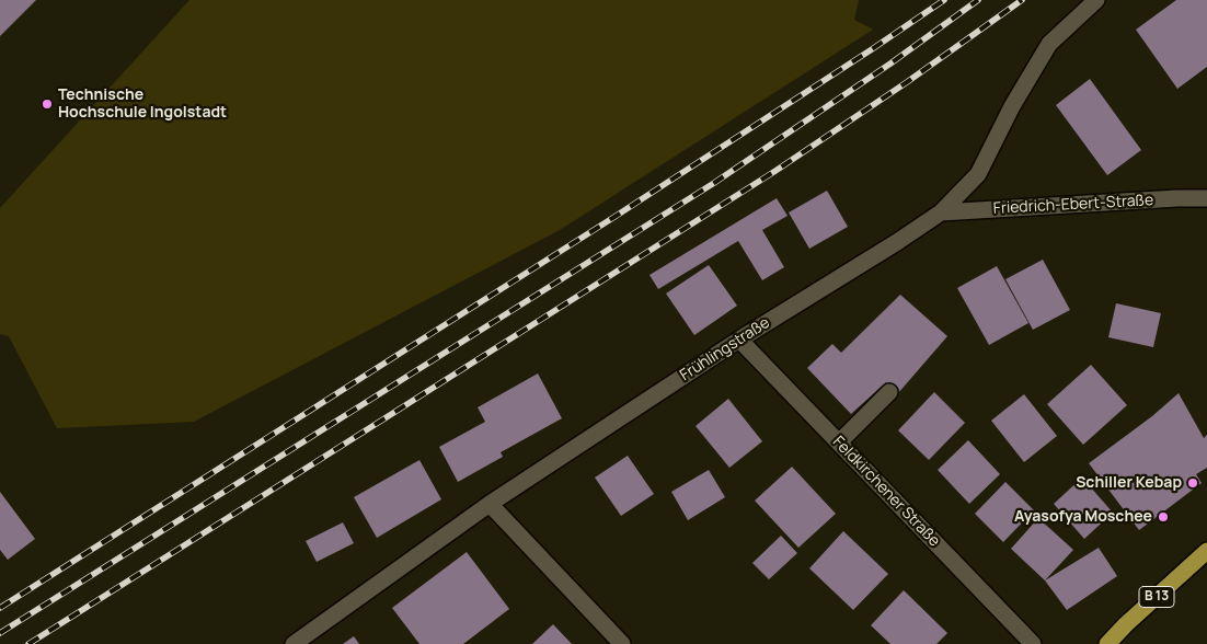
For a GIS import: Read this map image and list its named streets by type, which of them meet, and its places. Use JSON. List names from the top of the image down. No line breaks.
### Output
{"streets":{"main road":["B 13"],"street":["Friedrich-Ebert-Straße","Frühlingstraße","Feldkirchener Straße"]},"crossings":[["Friedrich-Ebert-Straße","Frühlingstraße"],["Frühlingstraße","Feldkirchener Straße"]],"places":["Technische Hochschule Ingolstadt","Schiller Kebap","Ayasofya Moschee"]}
